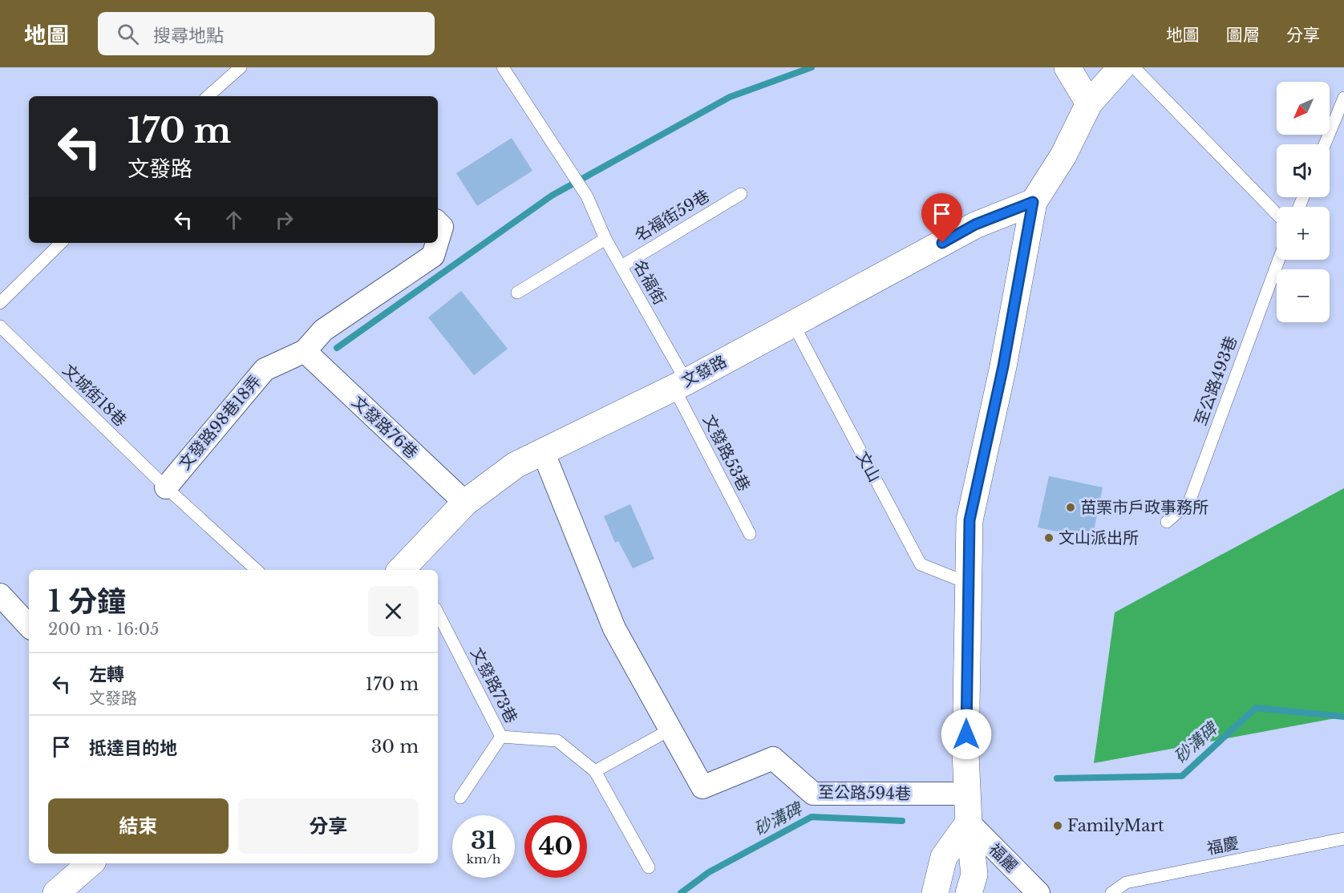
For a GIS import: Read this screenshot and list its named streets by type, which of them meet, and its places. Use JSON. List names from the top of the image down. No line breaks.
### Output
{"streets":{"street":["文發路","文發路98巷18弄","文發路76巷","至公路594巷","福麗"],"lane":["名福街59巷","名福街","至公路493巷","文城街18巷","文發路53巷","文山","文發路73巷","福慶"]},"crossings":[["名福街59巷","名福街"],["名福街","文發路"],["名福街","文發路53巷"],["文發路","文發路76巷"],["文發路","文發路53巷"],["文發路","文山"],["文城街18巷","文發路98巷18弄"],["文發路98巷18弄","文發路76巷"]],"water":["砂溝碑"],"places":["苗栗市戶政事務所","文山派出所","FamilyMart"],"north":"bottom left","page":{"header":"地圖","search":"搜尋地點","nav":["地圖","圖層","分享"],"map_buttons":["+","−"],"turn":["170 m","文發路"],"heading":["1 分鐘","200 m · 16:05"],"list":[{"name":"左轉","note":"文發路","value":"170 m"},{"name":"抵達目的地","value":"30 m"}],"buttons":["結束","分享"],"speed":"31 km/h","limit":"40"}}
